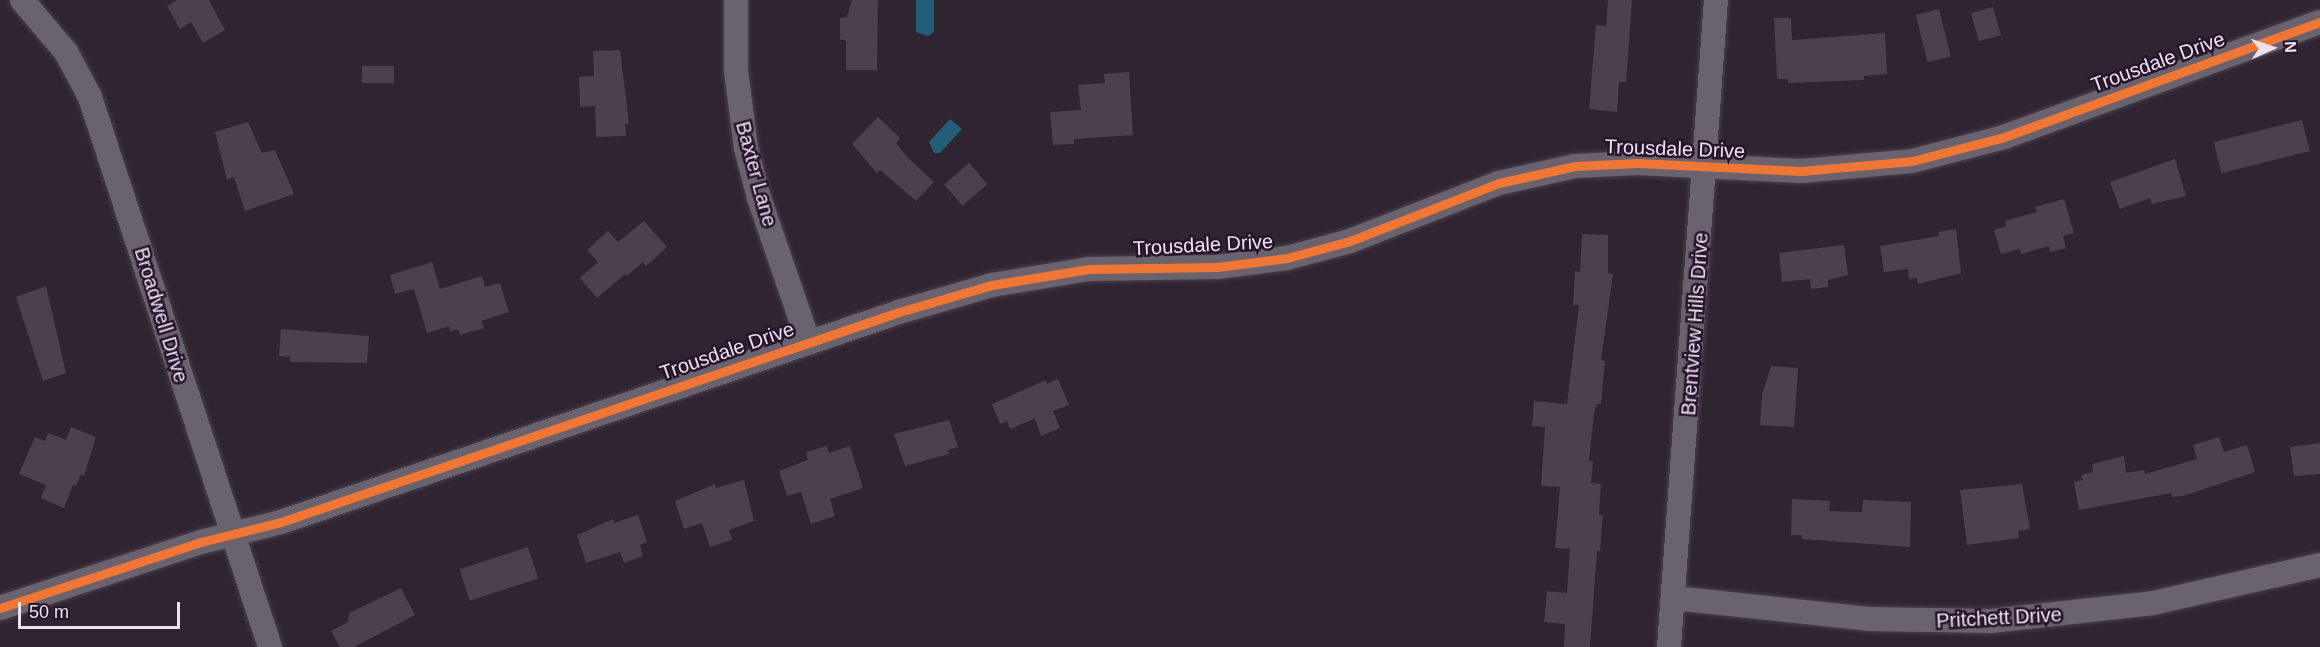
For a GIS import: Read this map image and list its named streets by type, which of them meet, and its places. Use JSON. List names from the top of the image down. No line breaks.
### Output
{"streets":{"street":["Trousdale Drive","Baxter Lane","Broadwell Drive","Brentview Hills Drive","Pritchett Drive"]},"crossings":[["Trousdale Drive","Baxter Lane"],["Trousdale Drive","Broadwell Drive"],["Trousdale Drive","Brentview Hills Drive"],["Brentview Hills Drive","Pritchett Drive"]],"scale_bar":"50 m","north":"right"}
